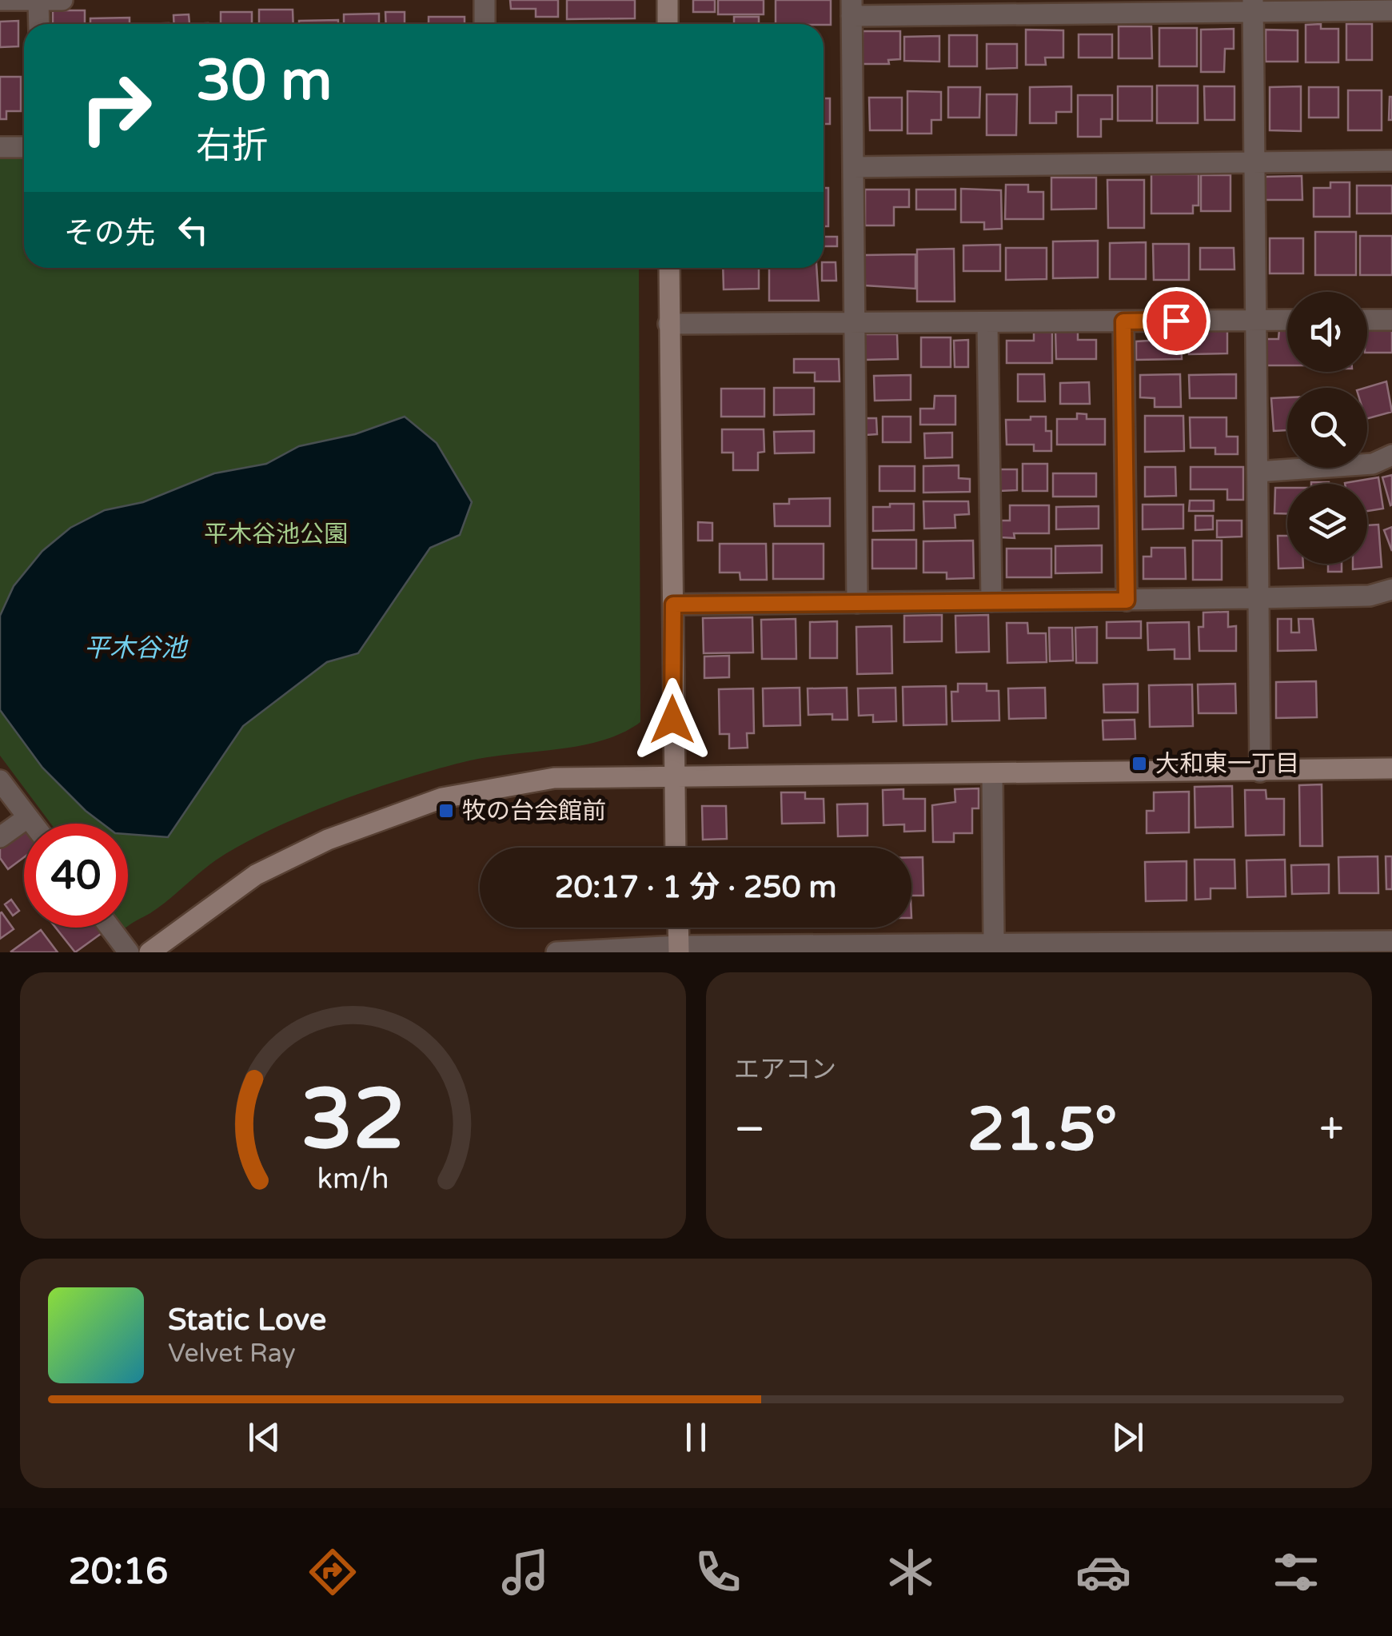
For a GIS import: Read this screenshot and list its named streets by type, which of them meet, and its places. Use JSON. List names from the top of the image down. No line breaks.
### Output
{"water":["平木谷池"],"parks":["平木谷池公園"],"places":{"transit":["大和東一丁目","牧の台会館前"]},"page":{"turn":["30 m","右折"],"then":"その先","limit":"40","trip":"20:17 · 1 分 · 250 m","tile":"エアコン","heat":["−","21.5°","+"],"song":["Static Love","Velvet Ray"],"tabs":"20:16","gauge":["32","km/h"]}}
